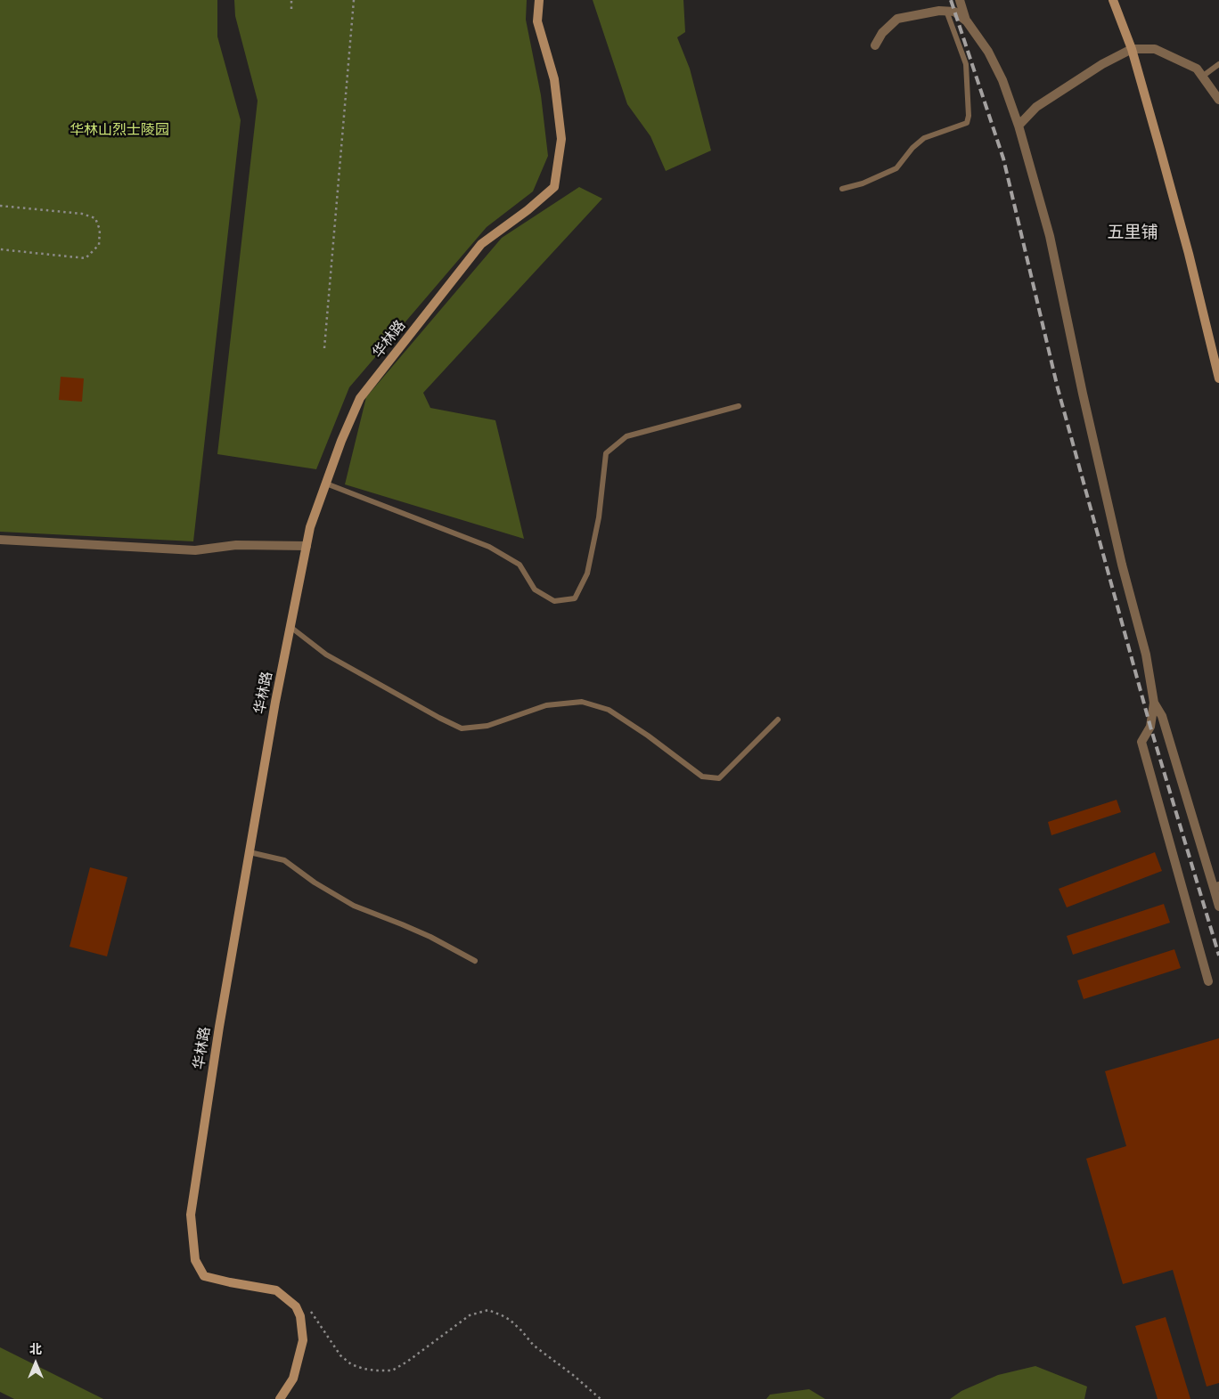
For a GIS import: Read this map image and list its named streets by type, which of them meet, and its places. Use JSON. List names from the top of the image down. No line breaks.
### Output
{"streets":{"street":["华林路"]},"districts":["五里铺"],"parks":["华林山烈士陵园"],"north":"top"}
